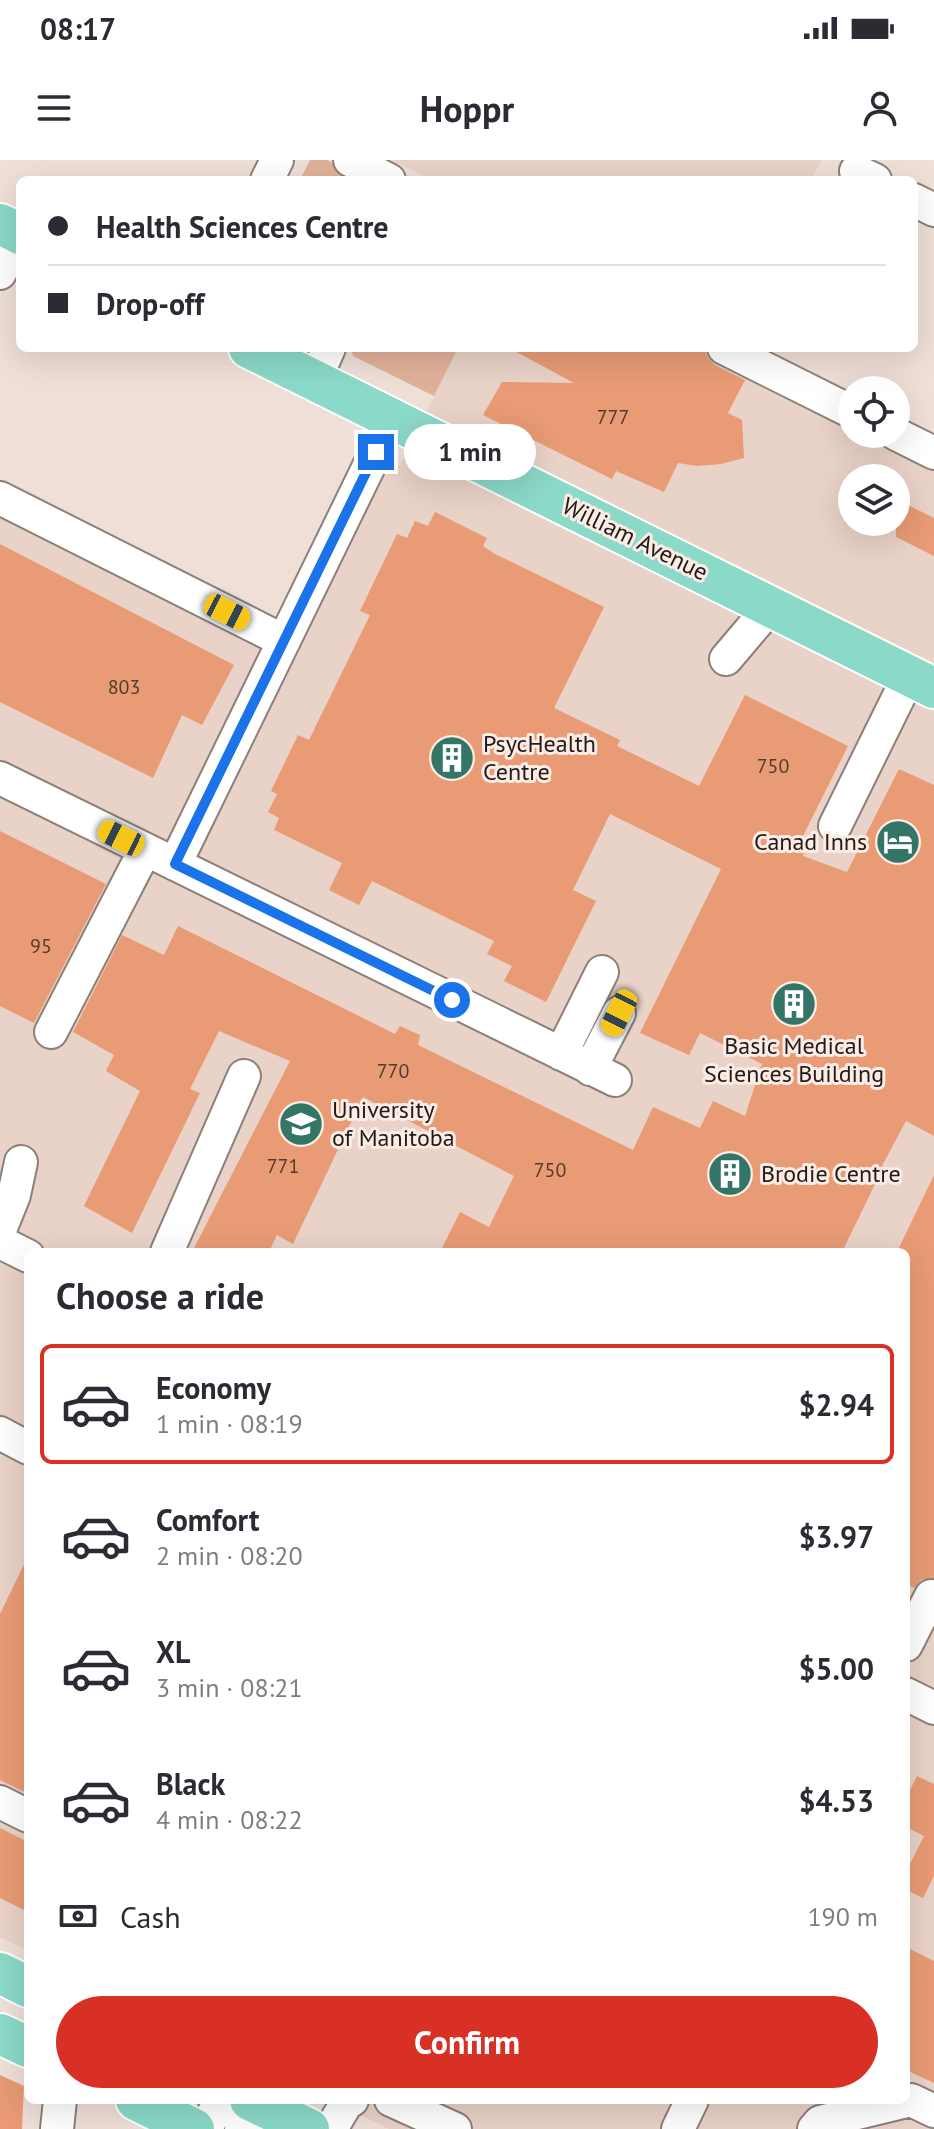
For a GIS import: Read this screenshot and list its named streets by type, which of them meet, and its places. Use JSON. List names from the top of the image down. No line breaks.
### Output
{"streets":{"main road":["William Avenue"]},"places":{"building":["PsycHealth Centre","Basic Medical Sciences Building","Brodie Centre"],"hotel":["Canad Inns"],"school or university":["University of Manitoba"]},"house_numbers":["777","803","750","95","770","771","750"],"page":{"status":"08:17","header":"Hoppr","banner":["Health Sciences Centre","Drop-off"],"bubble":"1 min","heading":"Choose a ride","list":[{"name":"Economy","note":"1 min · 08:19","value":"$2.94"},{"name":"Comfort","note":"2 min · 08:20","value":"$3.97"},{"name":"XL","note":"3 min · 08:21","value":"$5.00"},{"name":"Black","note":"4 min · 08:22","value":"$4.53"}],"pay":["Cash","190 m"],"buttons":"Confirm"}}
